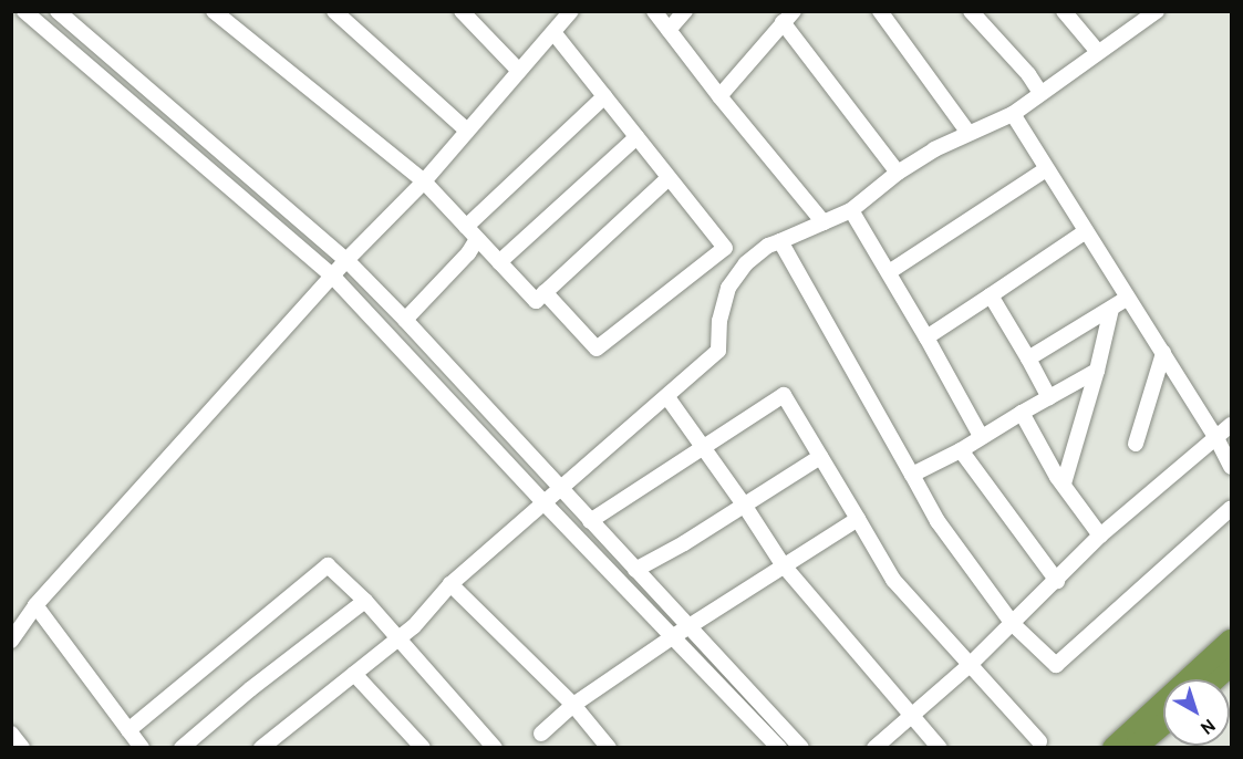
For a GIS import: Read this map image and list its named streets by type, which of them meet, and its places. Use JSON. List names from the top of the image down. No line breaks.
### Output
{"north":"bottom right"}
